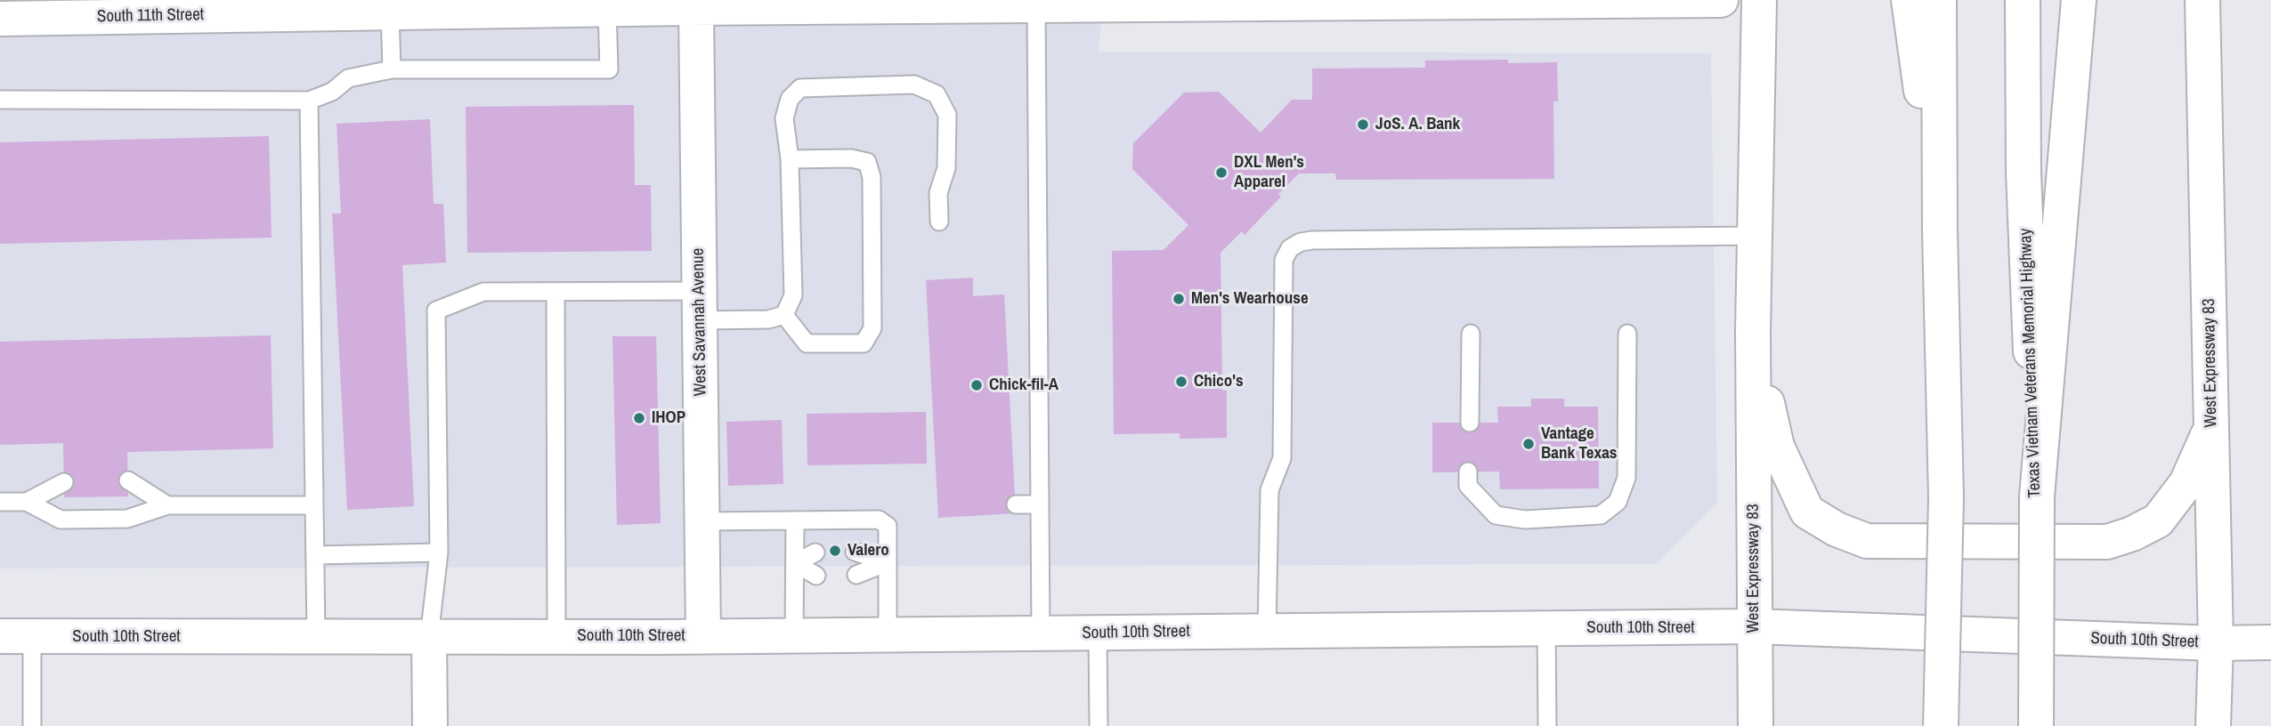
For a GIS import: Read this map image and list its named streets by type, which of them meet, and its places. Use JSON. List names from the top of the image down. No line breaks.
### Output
{"streets":{"main road":["South 11th Street","West Savannah Avenue","Texas Vietnam Veterans Memorial Highway","West Expressway 83","South 10th Street"]},"crossings":[["South 11th Street","West Savannah Avenue"],["West Savannah Avenue","South 10th Street"],["West Expressway 83","South 10th Street"]],"places":["JoS. A. Bank","DXL Men's Apparel","Men's Wearhouse","Chico's","Chick-fil-A","IHOP","Vantage Bank Texas","Valero"]}
